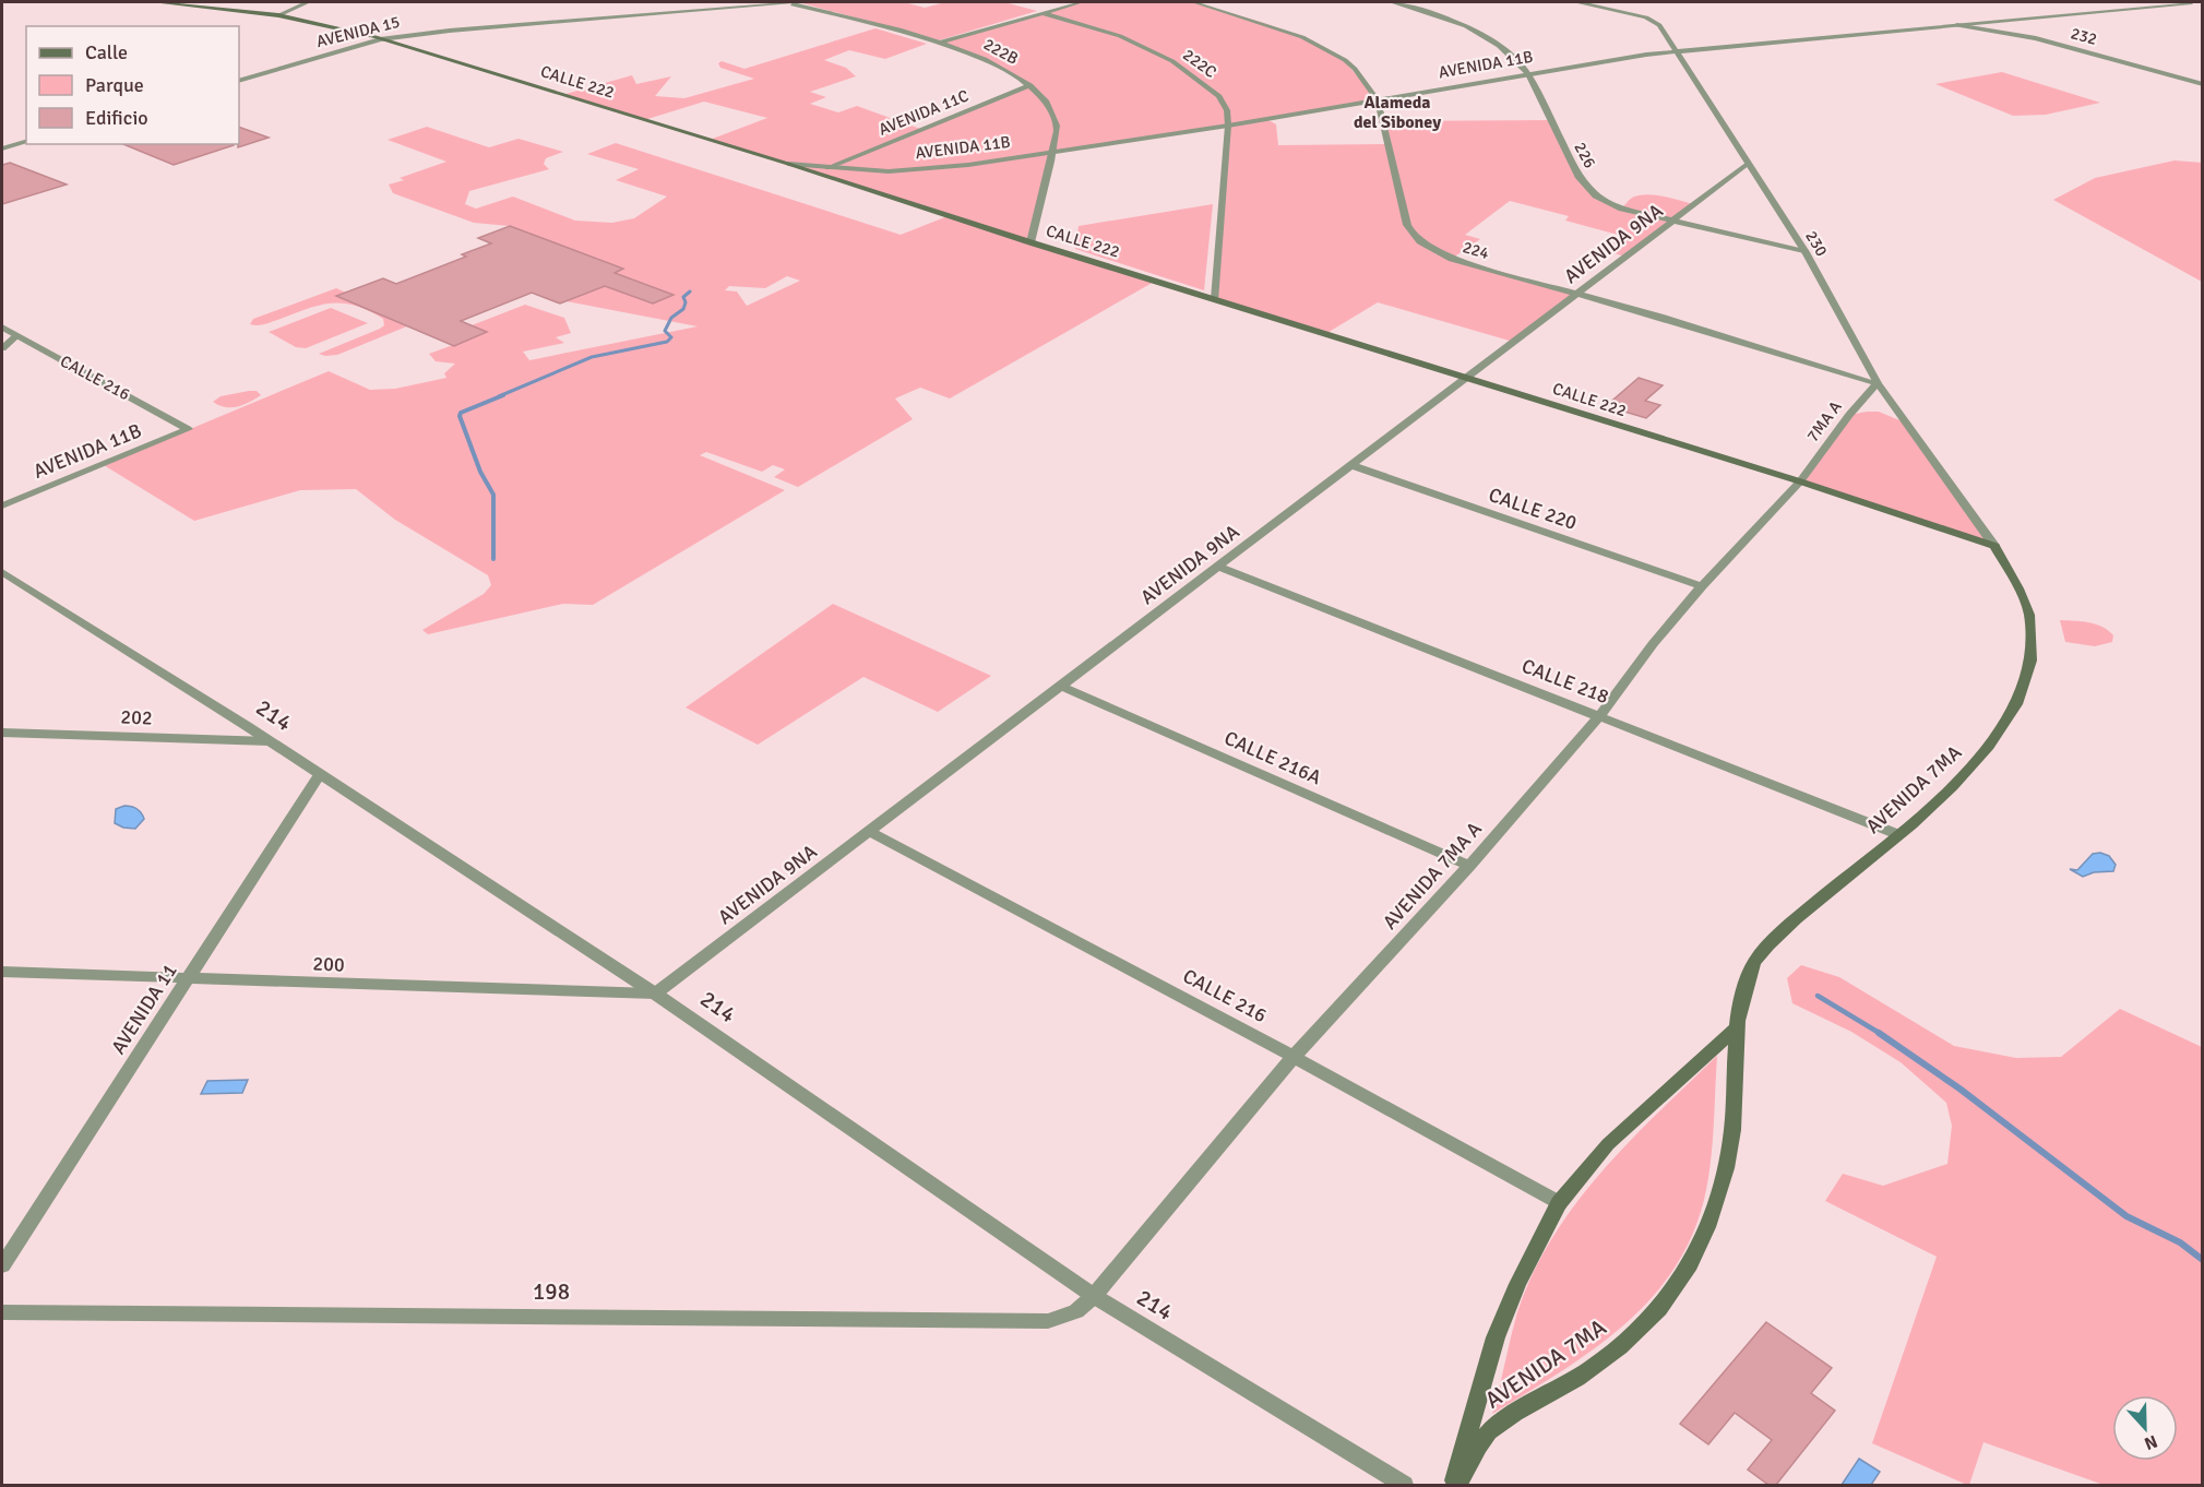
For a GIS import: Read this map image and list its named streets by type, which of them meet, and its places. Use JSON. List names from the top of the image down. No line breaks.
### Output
{"streets":{"main road":["CALLE 222","AVENIDA 7MA"],"street":["AVENIDA 15","232","222B","222C","AVENIDA 11B","AVENIDA 11C","226","AVENIDA 9NA","230","224","CALLE 216","7MA A","CALLE 220","CALLE 218","214","202","CALLE 216A","AVENIDA 7MA A","200","AVENIDA 11","198"]},"crossings":[["AVENIDA 15","222B"],["AVENIDA 15","CALLE 222"],["232","AVENIDA 11B"],["222B","AVENIDA 11B"],["222B","CALLE 222"],["222B","AVENIDA 11C"],["222C","AVENIDA 11B"],["222C","CALLE 222"],["AVENIDA 11B","CALLE 222"],["AVENIDA 11B","AVENIDA 11C"],["AVENIDA 11B","226"],["AVENIDA 11B","230"],["AVENIDA 11B","224"],["AVENIDA 11B","CALLE 216"],["CALLE 222","AVENIDA 9NA"],["CALLE 222","230"],["CALLE 222","7MA A"],["CALLE 222","AVENIDA 7MA"],["CALLE 222","AVENIDA 7MA A"],["226","AVENIDA 9NA"],["226","230"],["AVENIDA 9NA","230"],["AVENIDA 9NA","224"],["AVENIDA 9NA","CALLE 216"],["AVENIDA 9NA","CALLE 220"],["AVENIDA 9NA","CALLE 218"],["AVENIDA 9NA","214"],["AVENIDA 9NA","CALLE 216A"],["AVENIDA 9NA","200"],["230","224"],["230","7MA A"],["230","AVENIDA 7MA"],["224","7MA A"],["CALLE 216","AVENIDA 7MA"],["CALLE 216","AVENIDA 7MA A"],["7MA A","AVENIDA 7MA A"],["CALLE 220","AVENIDA 7MA A"],["CALLE 218","AVENIDA 7MA"],["CALLE 218","AVENIDA 7MA A"],["214","202"],["214","AVENIDA 7MA A"],["214","200"],["214","AVENIDA 11"],["214","198"],["CALLE 216A","AVENIDA 7MA A"],["AVENIDA 7MA A","198"],["200","AVENIDA 11"]],"districts":["Alameda del Siboney"],"legend":["Calle","Parque","Edificio"],"north":"bottom"}
